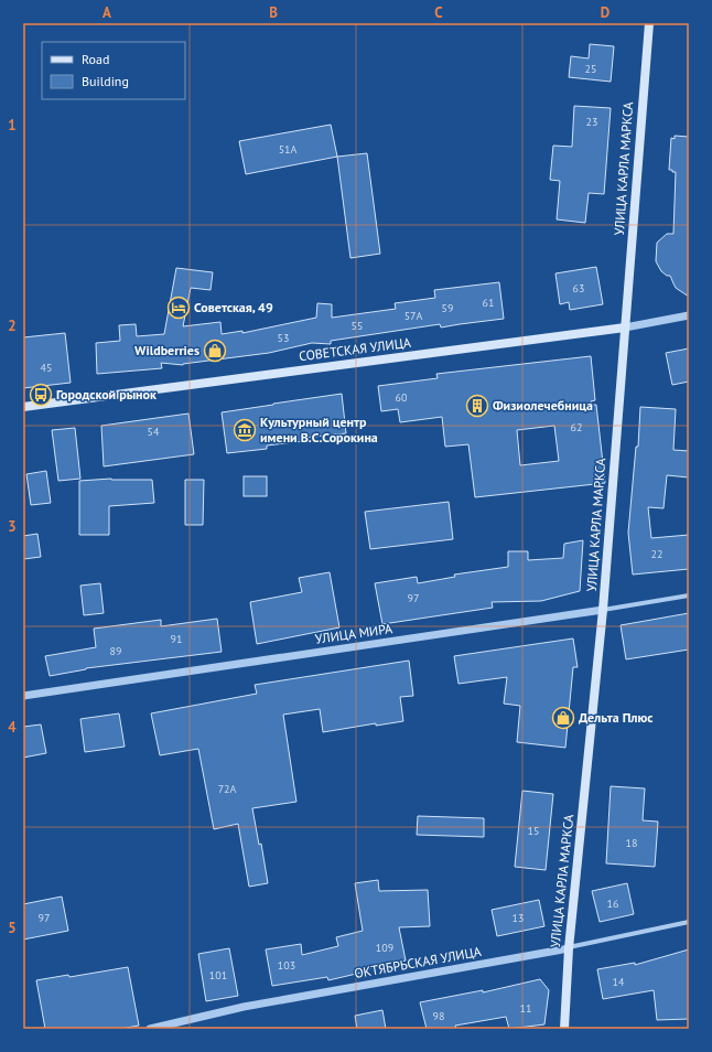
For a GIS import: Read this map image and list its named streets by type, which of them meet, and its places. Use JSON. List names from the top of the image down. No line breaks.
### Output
{"streets":{"main road":["УЛИЦА КАРЛА МАРКСА","СОВЕТСКАЯ УЛИЦА"],"street":["УЛИЦА МИРА","ОКТЯБРЬСКАЯ УЛИЦА"]},"crossings":[["УЛИЦА КАРЛА МАРКСА","СОВЕТСКАЯ УЛИЦА"],["УЛИЦА КАРЛА МАРКСА","УЛИЦА МИРА"],["УЛИЦА КАРЛА МАРКСА","ОКТЯБРЬСКАЯ УЛИЦА"]],"places":{"hotel":["Советская, 49"],"shop":["Wildberries","Дельта Плюс"],"bus stop":["Городской рынок"],"building":["Физиолечебница"],"museum":["Культурный центр имени В.С.Сорокина"]},"house_numbers":["25","23","51А","63","61","59","57А","55","53","45","60","62","54","22","97","91","89","72А","15","18","16","97","13","109","103","101","14","11","98"],"legend":["Road","Building"],"grid":{"columns":["A","B","C","D"],"rows":["1","2","3","4","5"]}}
